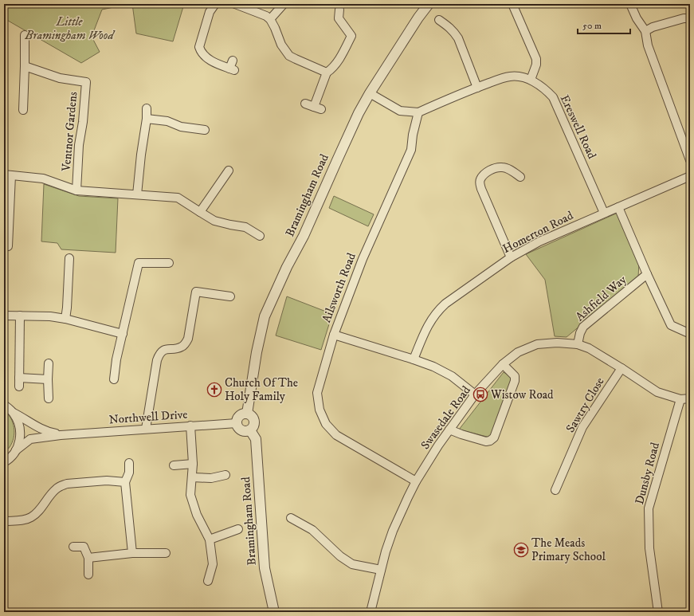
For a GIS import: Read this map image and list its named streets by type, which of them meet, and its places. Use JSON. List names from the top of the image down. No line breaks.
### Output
{"streets":{"street":["Ereswell Road","Ventnor Gardens","Bramingham Road","Homerton Road","Ailsworth Road","Ashfield Way","Sawtry Close","Northwell Drive","Swasedale Road","Dunsby Road"]},"crossings":[["Ereswell Road","Homerton Road"],["Ereswell Road","Ailsworth Road"],["Bramingham Road","Northwell Drive"],["Ailsworth Road","Swasedale Road"],["Ashfield Way","Swasedale Road"],["Sawtry Close","Swasedale Road"],["Swasedale Road","Dunsby Road"]],"parks":["Little Bramingham Wood"],"places":{"church":["Church Of The Holy Family"],"bus stop":["Wistow Road"],"school or university":["The Meads Primary School"]},"scale_bar":"50 m"}
